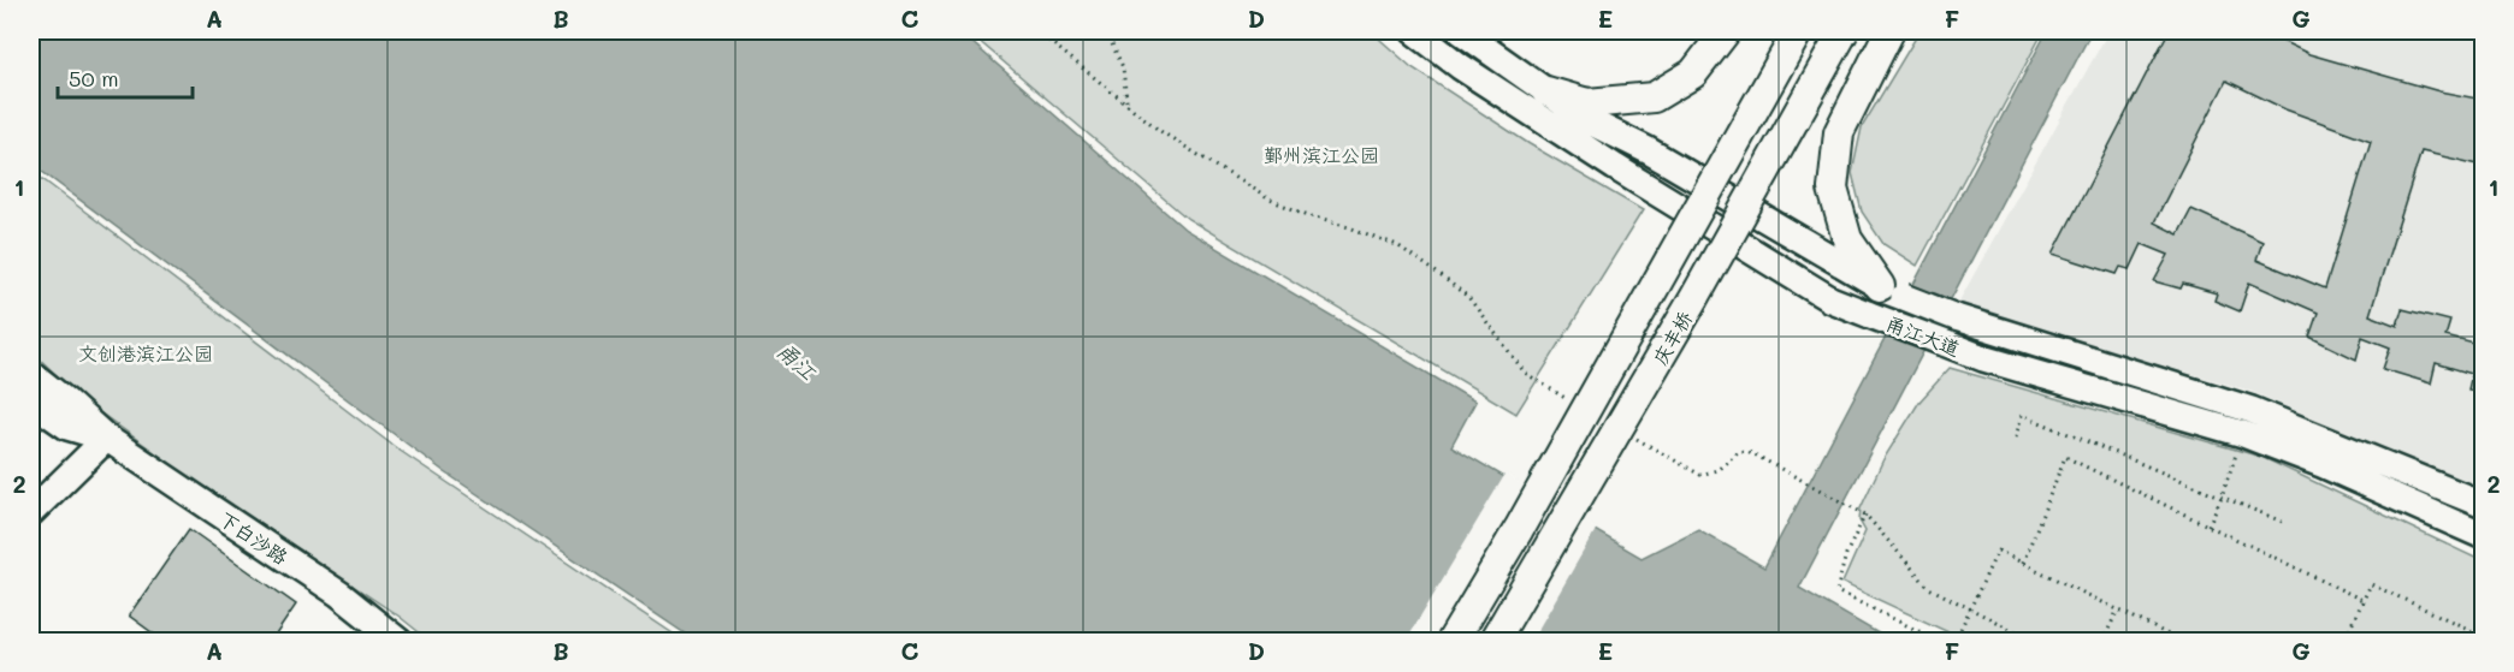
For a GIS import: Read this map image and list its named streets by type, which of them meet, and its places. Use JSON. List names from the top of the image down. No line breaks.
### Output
{"streets":{"main road":["甬江大道","庆丰桥","下白沙路"]},"water":["甬江"],"parks":["鄞州滨江公园","文创港滨江公园"],"scale_bar":"50 m","grid":{"columns":["A","B","C","D","E","F","G"],"rows":["1","2"]}}
